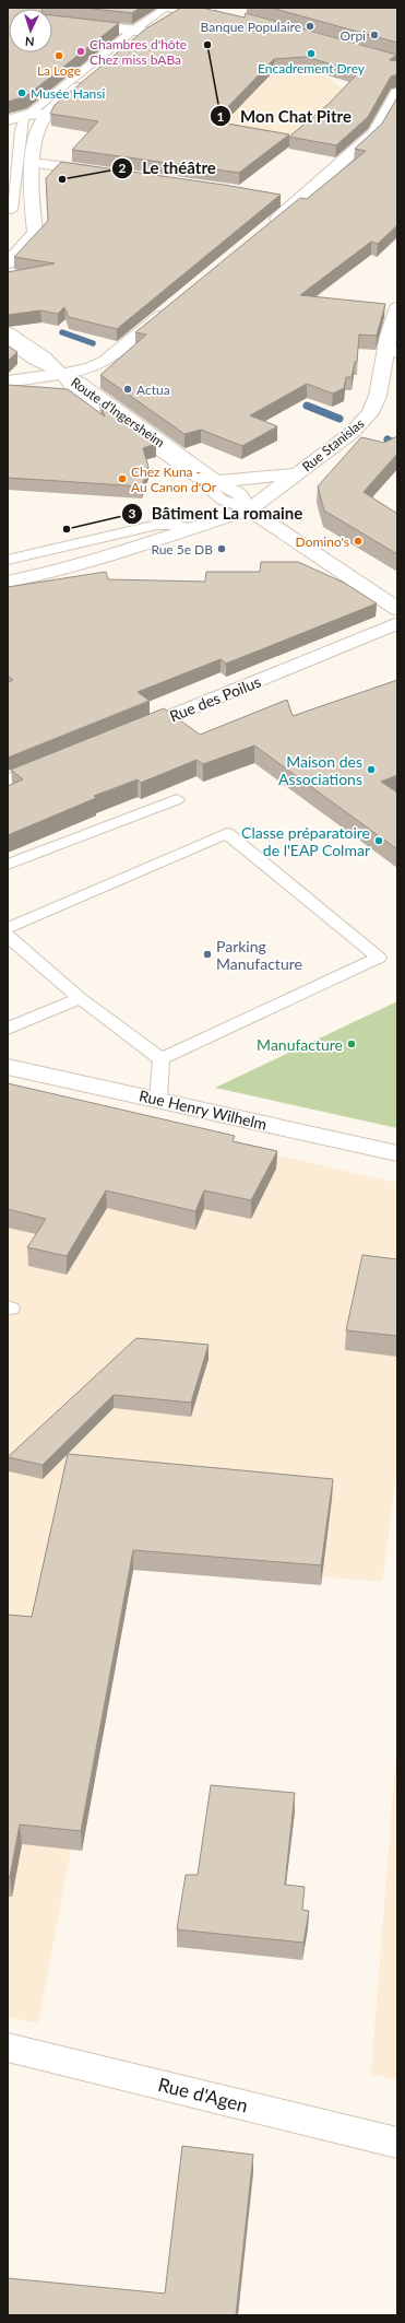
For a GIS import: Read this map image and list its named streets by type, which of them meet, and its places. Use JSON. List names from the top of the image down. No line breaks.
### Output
{"streets":{"main road":["Route d'Ingersheim","Rue Stanislas","Rue des Poilus","Rue Henry Wilhelm","Rue d'Agen"]},"crossings":[["Route d'Ingersheim","Rue Stanislas"]],"places":["Banque Populaire","Orpi","Mon Chat Pitre","Chambres d'hôte Chez miss bABa","Encadrement Drey","La Loge","Musée Hansi","Le théâtre","Actua","Chez Kuna - Au Canon d'Or","Bâtiment La romaine","Domino's","Rue 5e DB","Maison des Associations","Classe préparatoire de l'EAP Colmar","Parking Manufacture","Manufacture"],"north":"bottom"}
